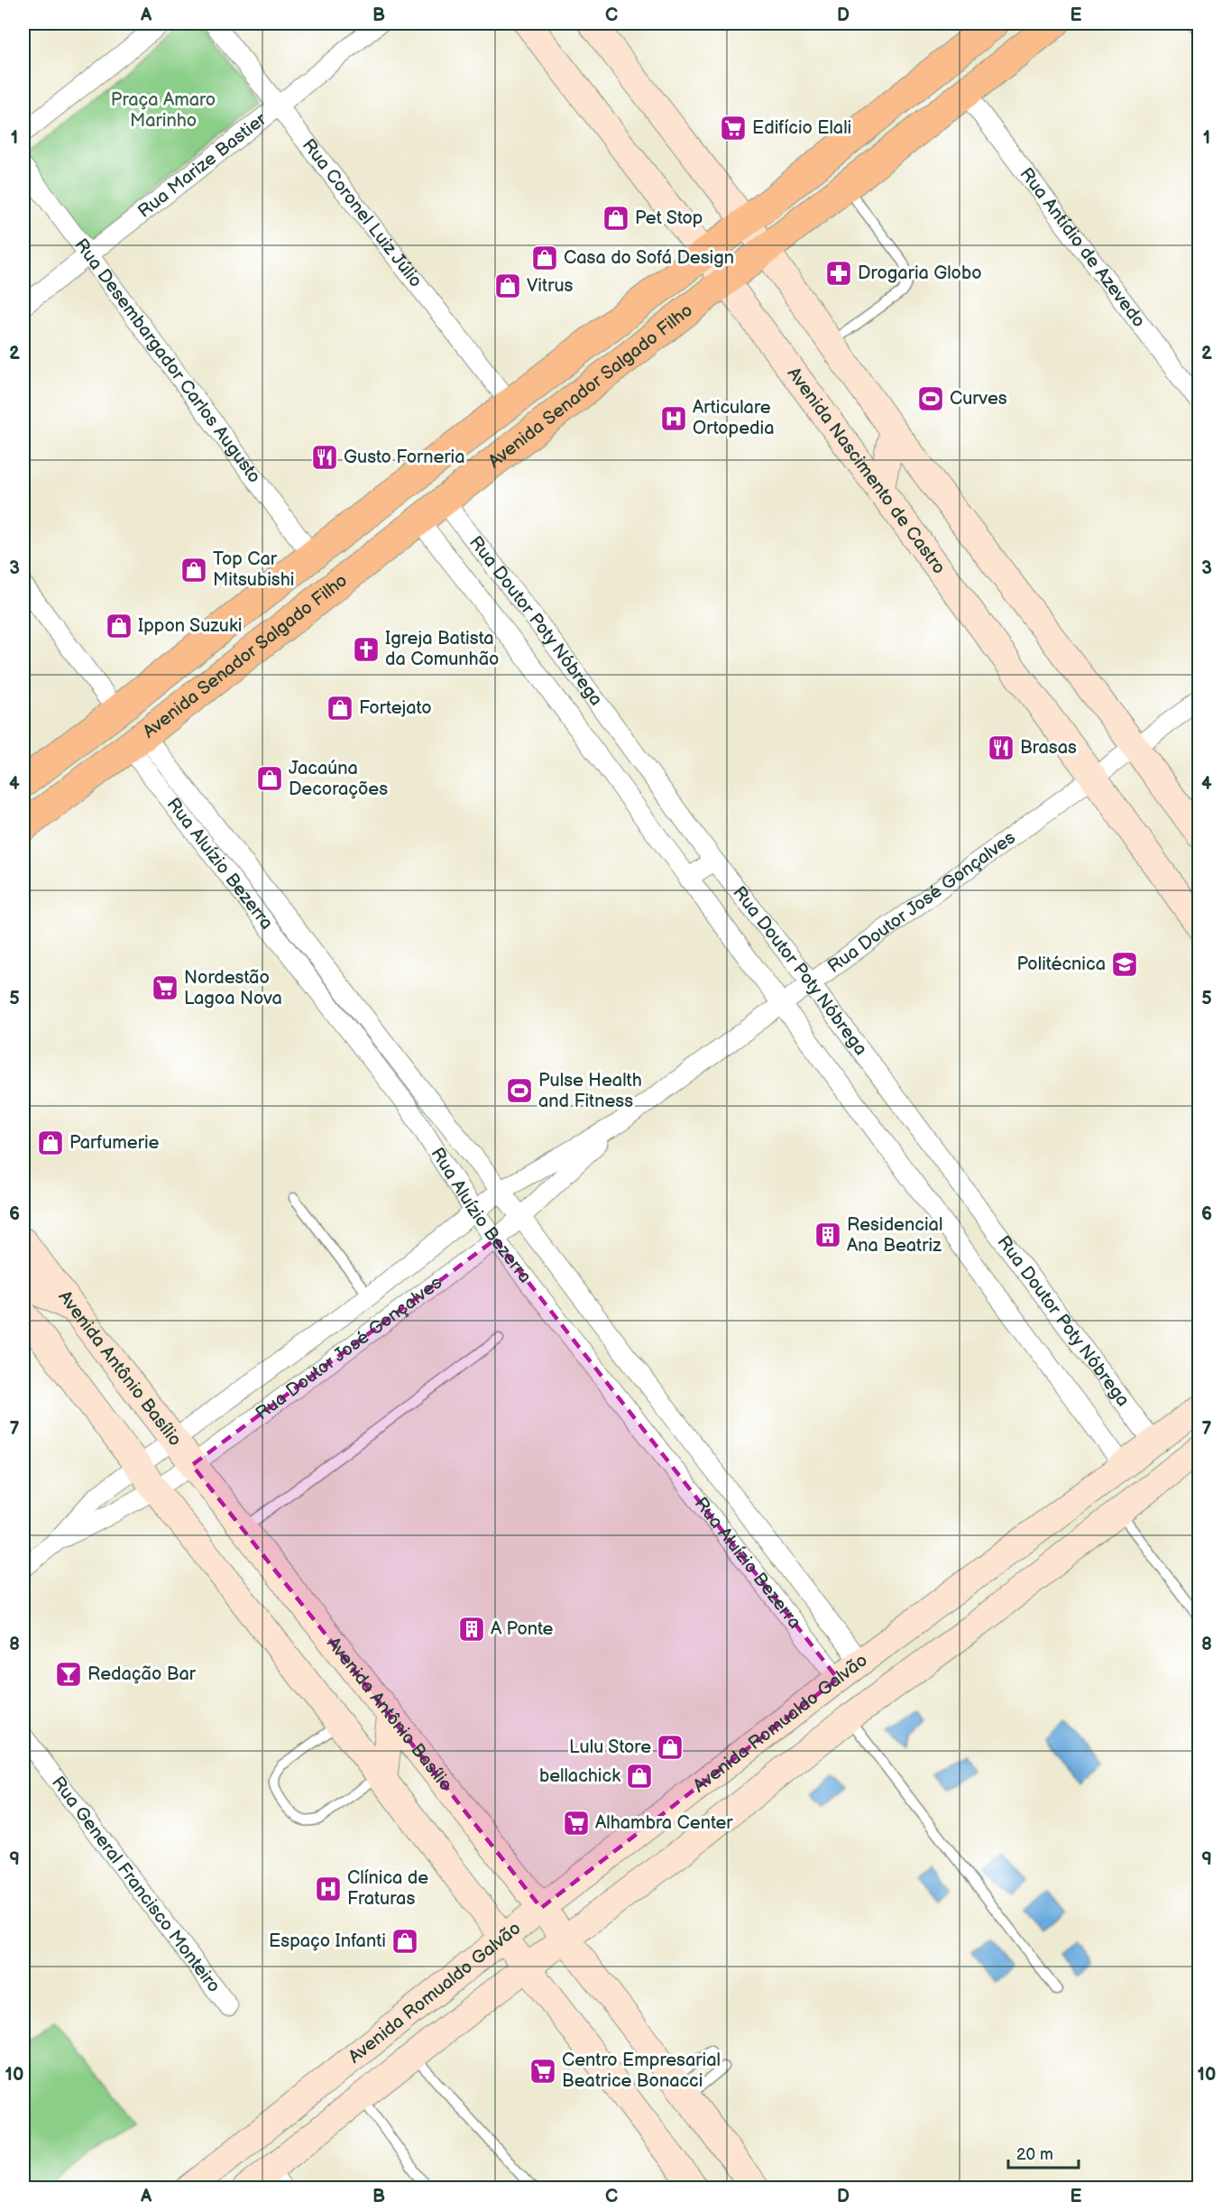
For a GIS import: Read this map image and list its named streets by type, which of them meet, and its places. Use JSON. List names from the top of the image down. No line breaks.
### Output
{"streets":{"highway":["Avenida Senador Salgado Filho"],"main road":["Avenida Nascimento de Castro","Avenida Antônio Basílio","Avenida Romualdo Galvão"],"street":["Rua Marize Bastier","Rua Coronel Luiz Júlio","Rua Antídio de Azevedo","Rua Desembargador Carlos Augusto","Rua Doutor Poty Nóbrega","Rua Aluízio Bezerra","Rua Doutor José Gonçalves","Rua General Francisco Monteiro"]},"crossings":[["Rua Marize Bastier","Rua Coronel Luiz Júlio"],["Rua Marize Bastier","Rua Desembargador Carlos Augusto"],["Rua Coronel Luiz Júlio","Avenida Senador Salgado Filho"],["Rua Antídio de Azevedo","Avenida Senador Salgado Filho"],["Rua Desembargador Carlos Augusto","Avenida Senador Salgado Filho"],["Avenida Senador Salgado Filho","Avenida Nascimento de Castro"],["Avenida Senador Salgado Filho","Rua Doutor Poty Nóbrega"],["Avenida Senador Salgado Filho","Rua Aluízio Bezerra"],["Avenida Nascimento de Castro","Rua Doutor José Gonçalves"],["Rua Doutor Poty Nóbrega","Rua Doutor José Gonçalves"],["Rua Doutor Poty Nóbrega","Avenida Romualdo Galvão"],["Rua Aluízio Bezerra","Rua Doutor José Gonçalves"],["Rua Aluízio Bezerra","Avenida Romualdo Galvão"],["Rua Doutor José Gonçalves","Avenida Antônio Basílio"],["Avenida Antônio Basílio","Avenida Romualdo Galvão"]],"parks":["Praça Amaro Marinho"],"places":{"supermarket":["Edifício Elali","Nordestão Lagoa Nova","Alhambra Center","Centro Empresarial Beatrice Bonacci"],"shop":["Pet Stop","Casa do Sofá Design","Vitrus","Top Car Mitsubishi","Ippon Suzuki","Fortejato","Jacaúna Decorações","Parfumerie","Lulu Store","bellachick","Espaço Infanti"],"pharmacy":["Drogaria Globo"],"sports":["Curves","Pulse Health and Fitness"],"hospital":["Articulare Ortopedia","Clínica de Fraturas"],"restaurant":["Gusto Forneria","Brasas"],"church":["Igreja Batista da Comunhão"],"school or university":["Politécnica"],"building":["Residencial Ana Beatriz","A Ponte"],"bar":["Redação Bar"]},"scale_bar":"20 m","grid":{"columns":["A","B","C","D","E"],"rows":["1","2","3","4","5","6","7","8","9","10"]}}
